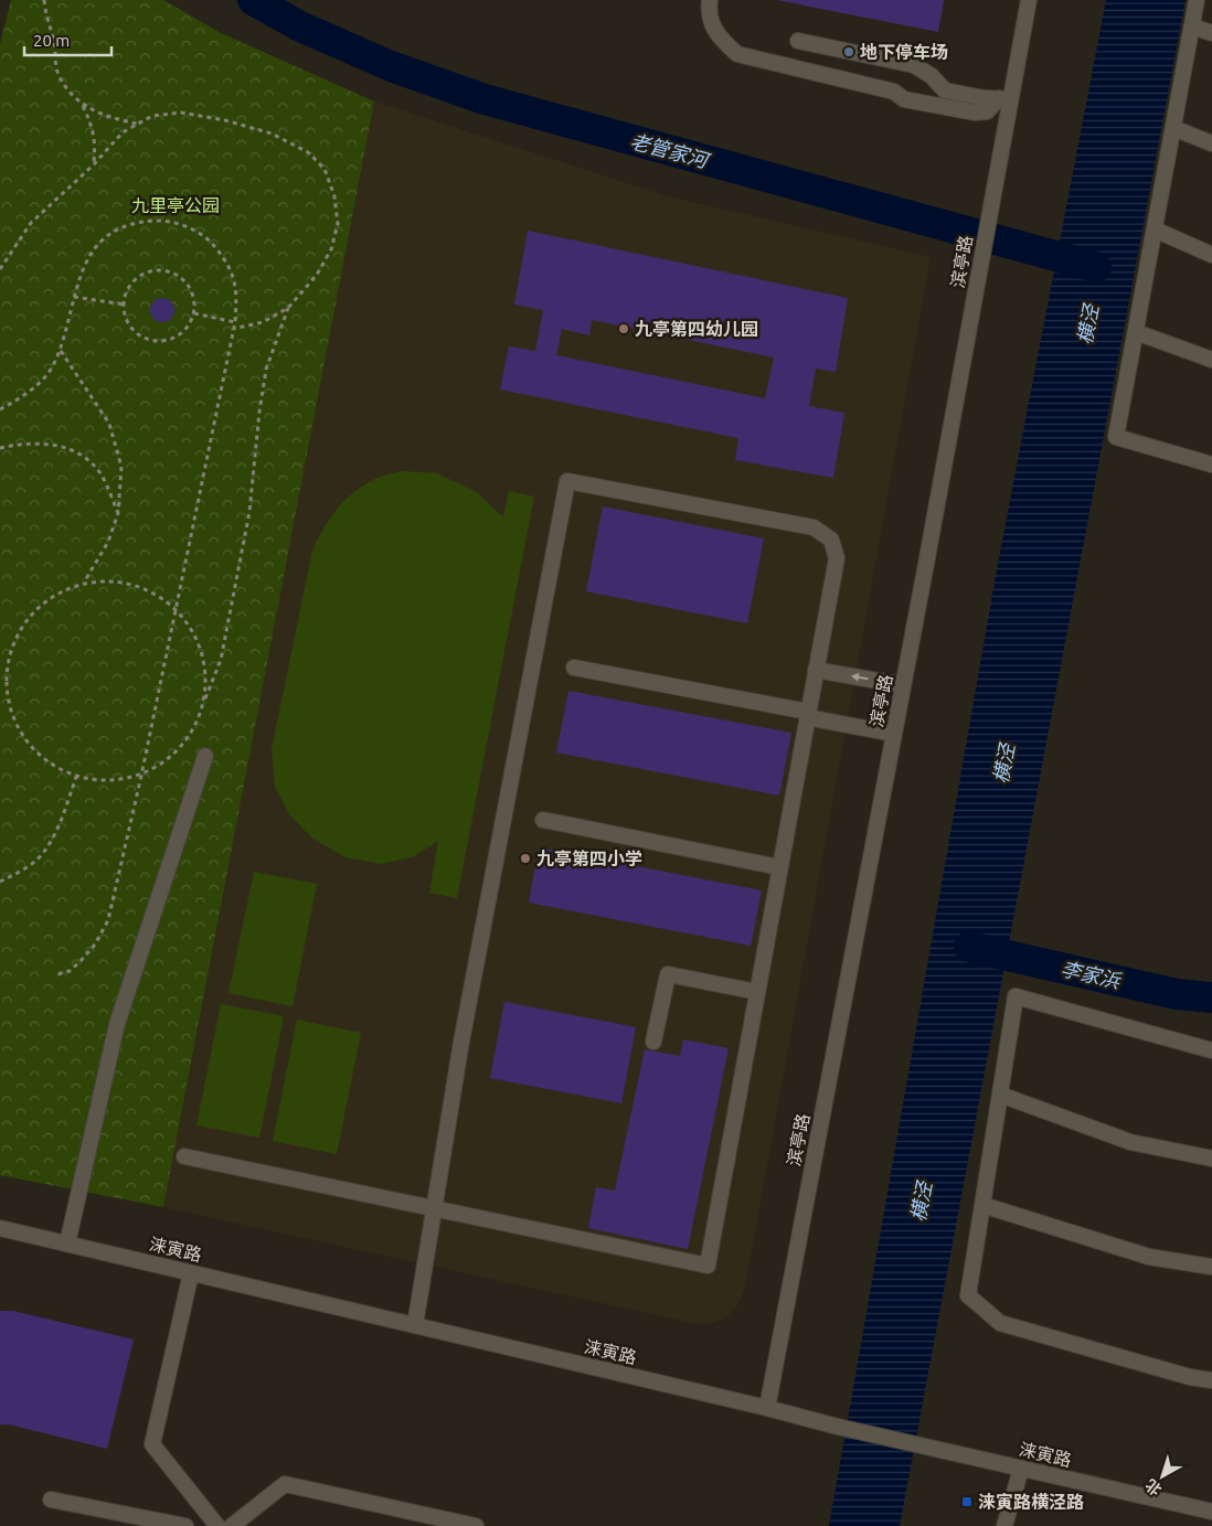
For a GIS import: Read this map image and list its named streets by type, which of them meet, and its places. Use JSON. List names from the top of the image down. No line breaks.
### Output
{"streets":{"street":["滨亭路","涞寅路"]},"crossings":[["滨亭路","涞寅路"]],"water":["老管家河","横泾","李家浜"],"parks":["九里亭公园"],"places":{"other":["地下停车场","九亭第四幼儿园","九亭第四小学"],"transit":["涞寅路横泾路"]},"scale_bar":"20 m","north":"bottom left"}
